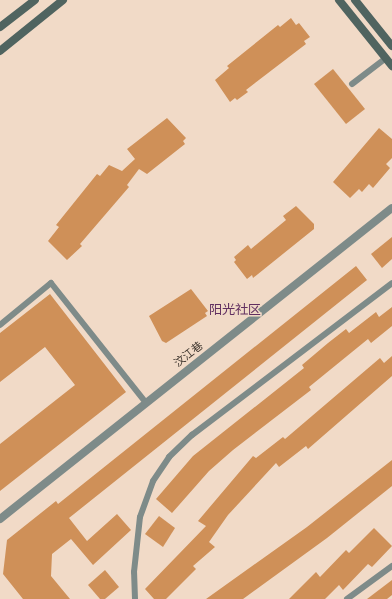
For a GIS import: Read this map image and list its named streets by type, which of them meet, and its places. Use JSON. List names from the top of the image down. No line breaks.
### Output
{"streets":{"street":["汶江巷"]},"districts":["阳光社区"]}
